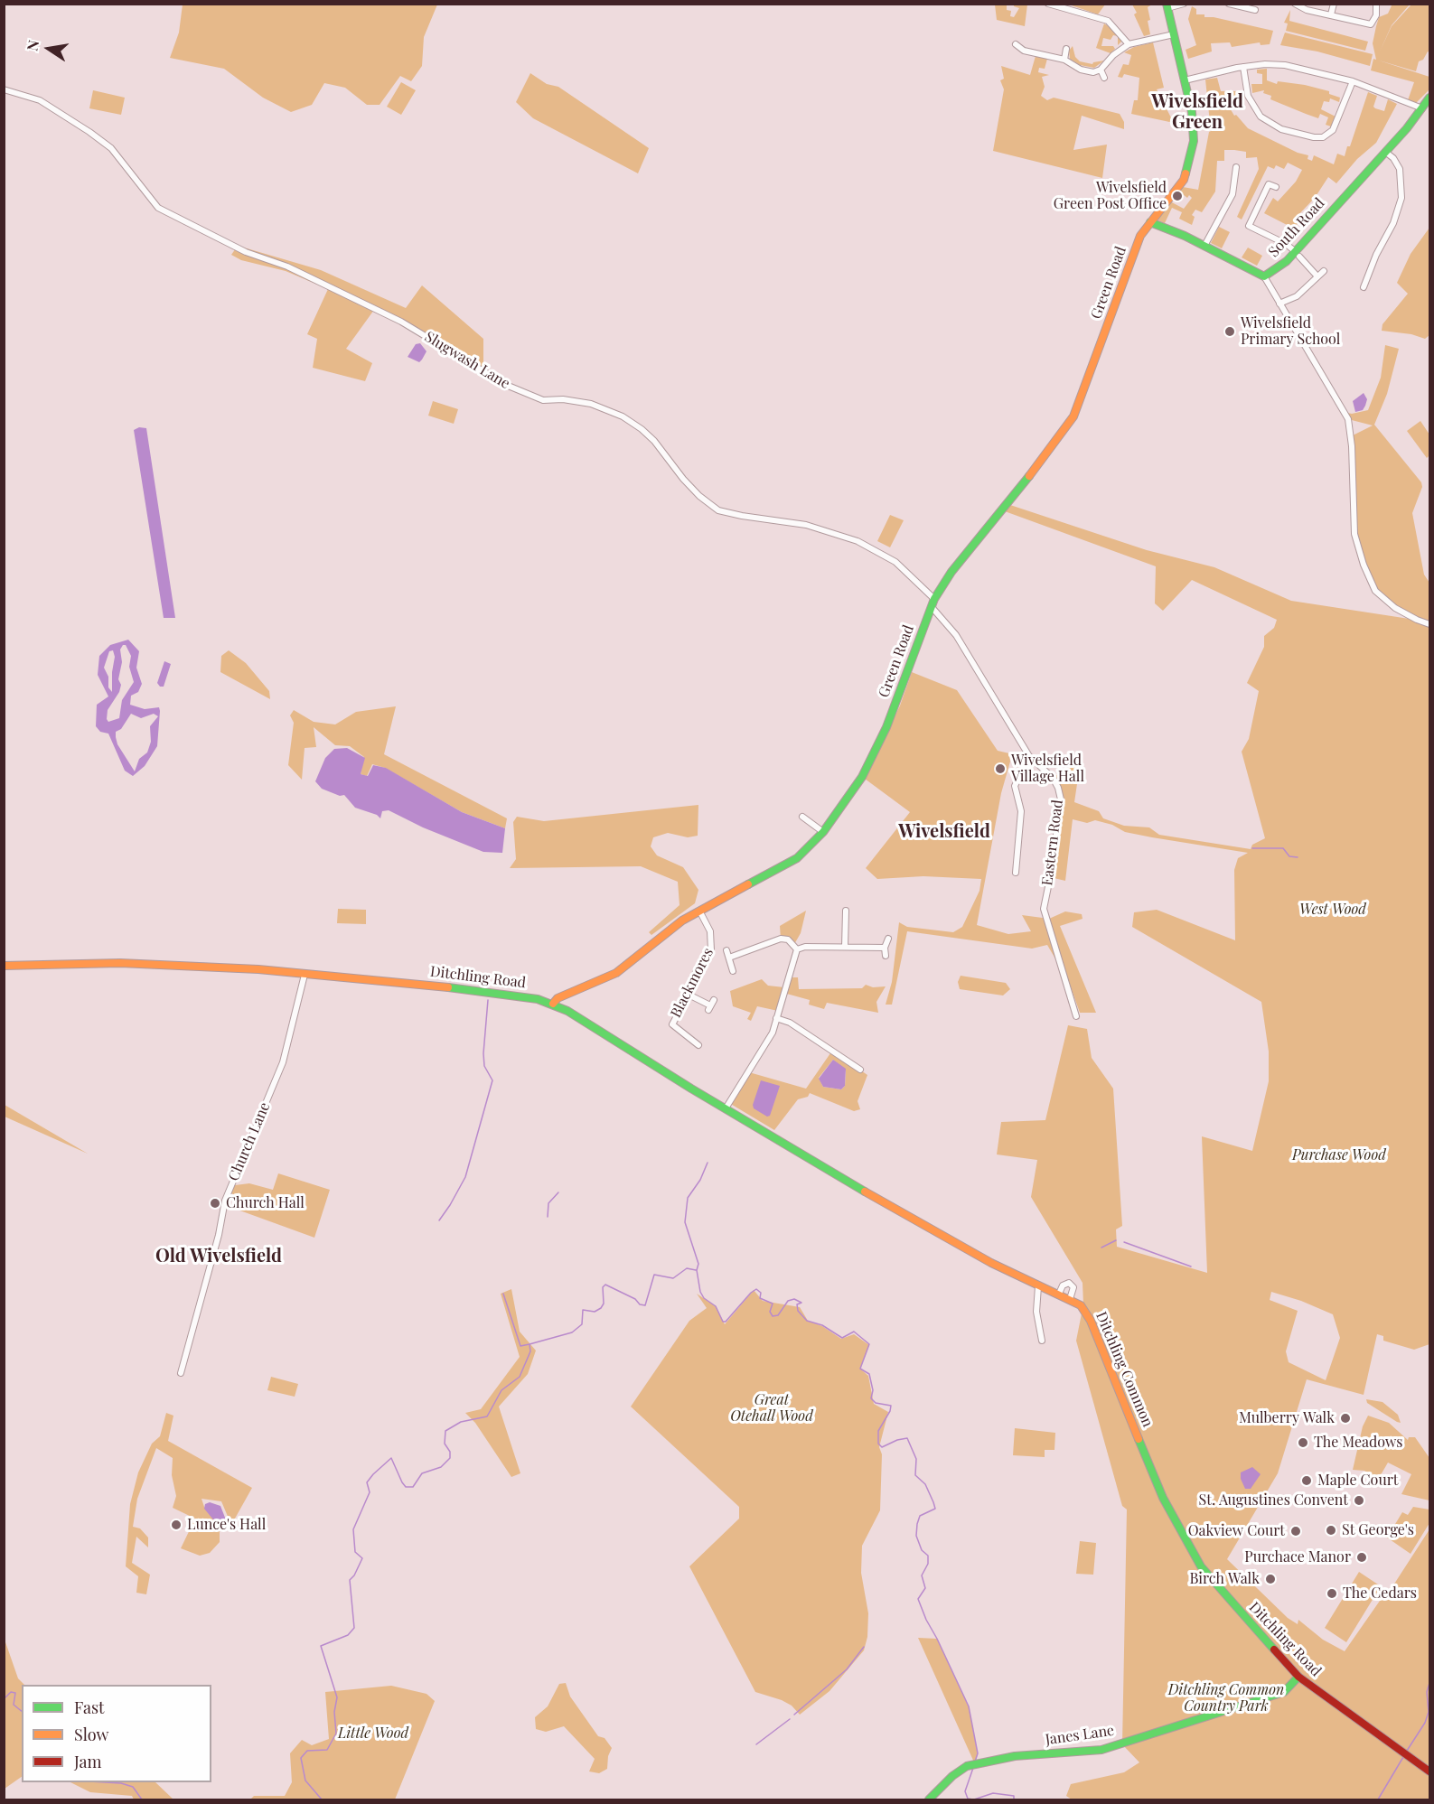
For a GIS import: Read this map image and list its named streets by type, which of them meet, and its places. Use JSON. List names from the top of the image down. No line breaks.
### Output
{"streets":{"street":["South Road","Green Road","Slugwash Lane","Eastern Road","Ditchling Road","Blackmores","Church Lane","Ditchling Common","Janes Lane"]},"crossings":[["South Road","Green Road"],["Green Road","Slugwash Lane"],["Green Road","Eastern Road"],["Green Road","Ditchling Road"],["Green Road","Blackmores"],["Ditchling Road","Church Lane"],["Ditchling Road","Ditchling Common"],["Ditchling Road","Janes Lane"]],"districts":["Wivelsfield Green","Wivelsfield","Old Wivelsfield"],"parks":["West Wood","Purchase Wood","Great Otehall Wood","Ditchling Common Country Park","Little Wood"],"places":["Wivelsfield Green Post Office","Wivelsfield Primary School","Wivelsfield Village Hall","Church Hall","Mulberry Walk","The Meadows","Maple Court","St. Augustines Convent","Lunce's Hall","St George's","Oakview Court","Purchace Manor","Birch Walk","The Cedars"],"legend":["Fast","Slow","Jam"],"north":"left"}
